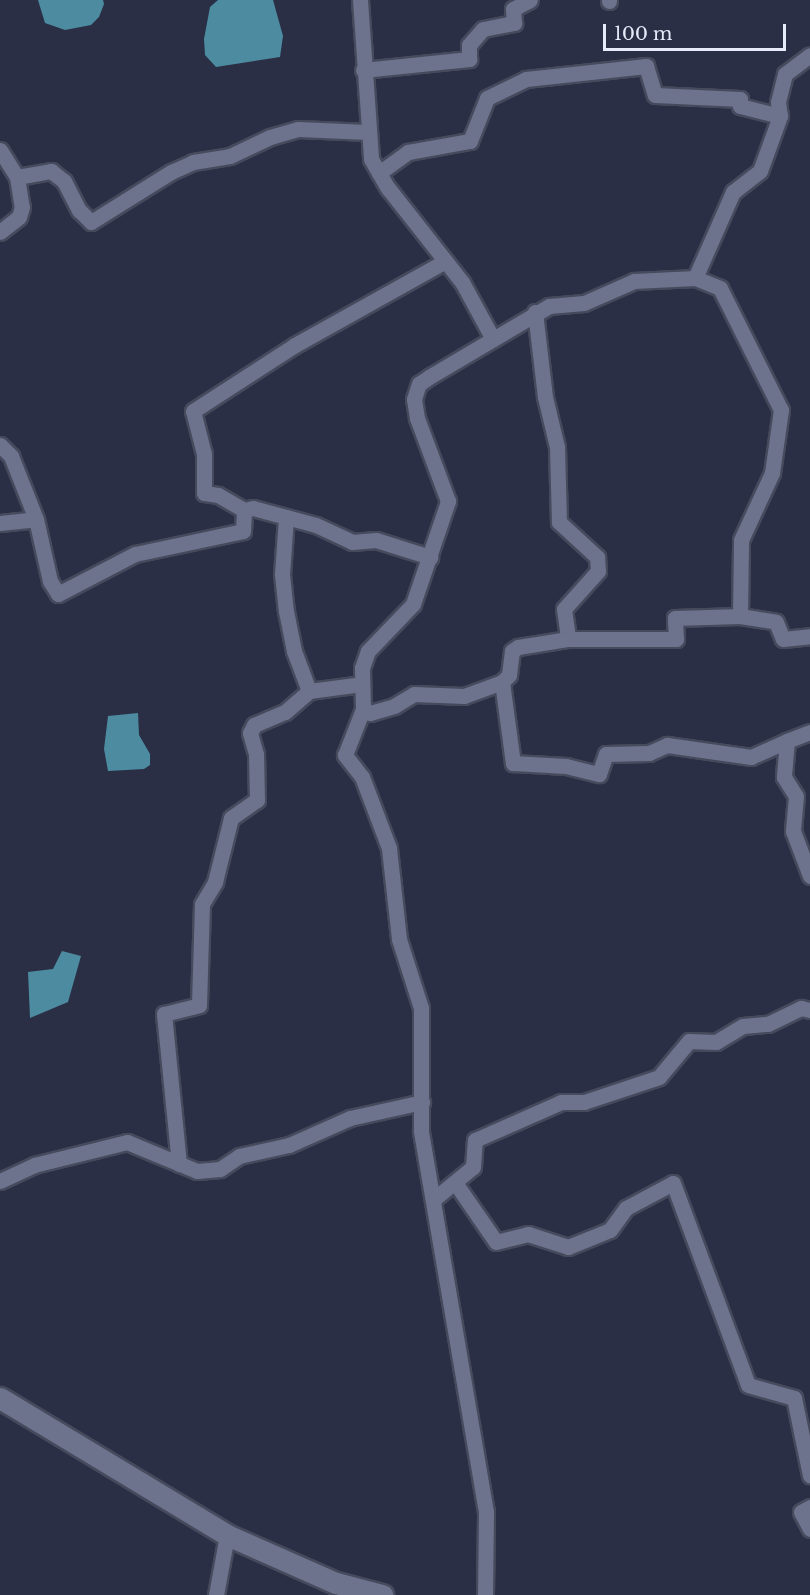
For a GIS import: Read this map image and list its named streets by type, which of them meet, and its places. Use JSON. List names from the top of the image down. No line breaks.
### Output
{"scale_bar":"100 m"}
